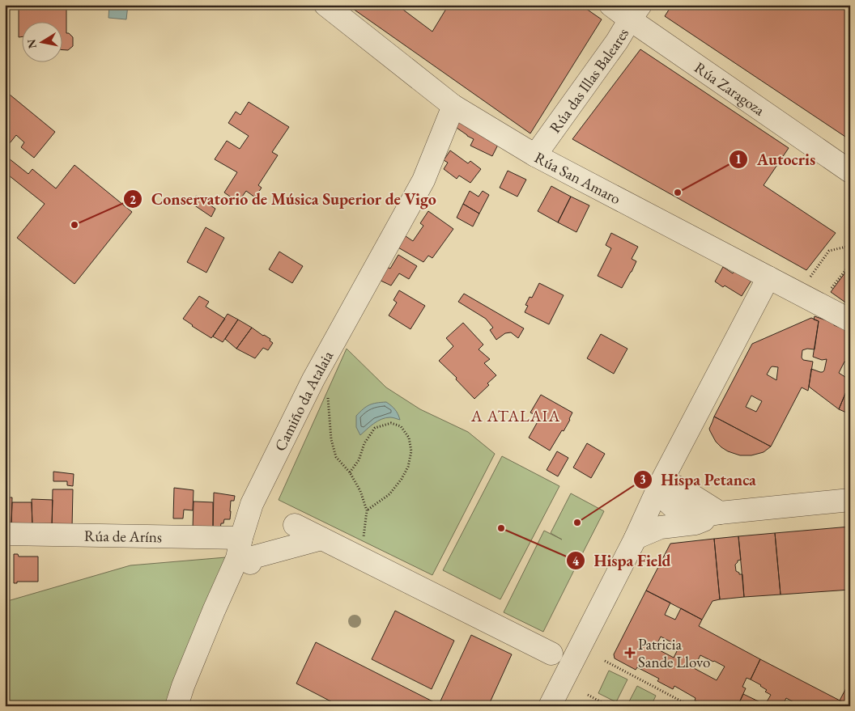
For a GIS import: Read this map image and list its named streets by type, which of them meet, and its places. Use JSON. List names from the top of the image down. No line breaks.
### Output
{"streets":{"street":["Rúa das Illas Baleares","Rúa Zaragoza","Rúa San Amaro","Camiño da Atalaia","Rúa de Aríns"]},"crossings":[["Rúa das Illas Baleares","Rúa Zaragoza"],["Rúa das Illas Baleares","Rúa San Amaro"],["Rúa San Amaro","Camiño da Atalaia"],["Camiño da Atalaia","Rúa de Aríns"]],"districts":["A ATALAIA"],"places":{"other":["Autocris","Conservatorio de Música Superior de Vigo","Hispa Petanca","Hispa Field"],"health":["Patricia Sande Llovo"]},"north":"left"}
